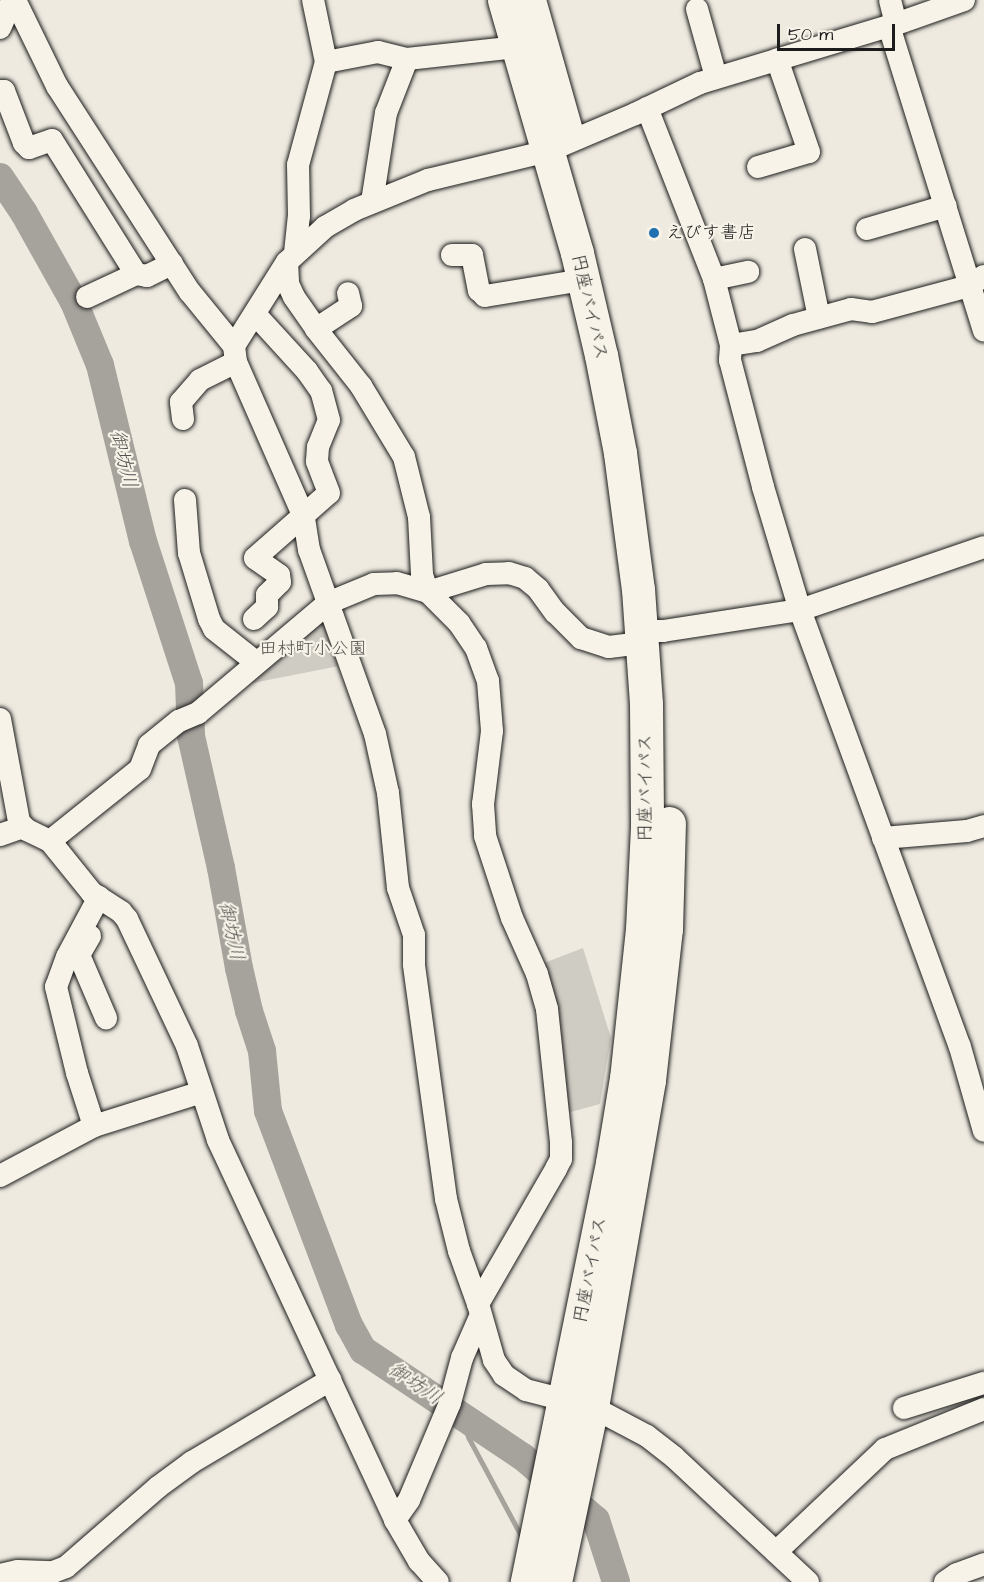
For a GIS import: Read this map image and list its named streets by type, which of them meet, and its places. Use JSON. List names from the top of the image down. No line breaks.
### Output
{"streets":{"highway":["円座バイパス"]},"water":["御坊川"],"parks":["田村町小公園"],"places":["えびす書店"],"scale_bar":"50 m"}
